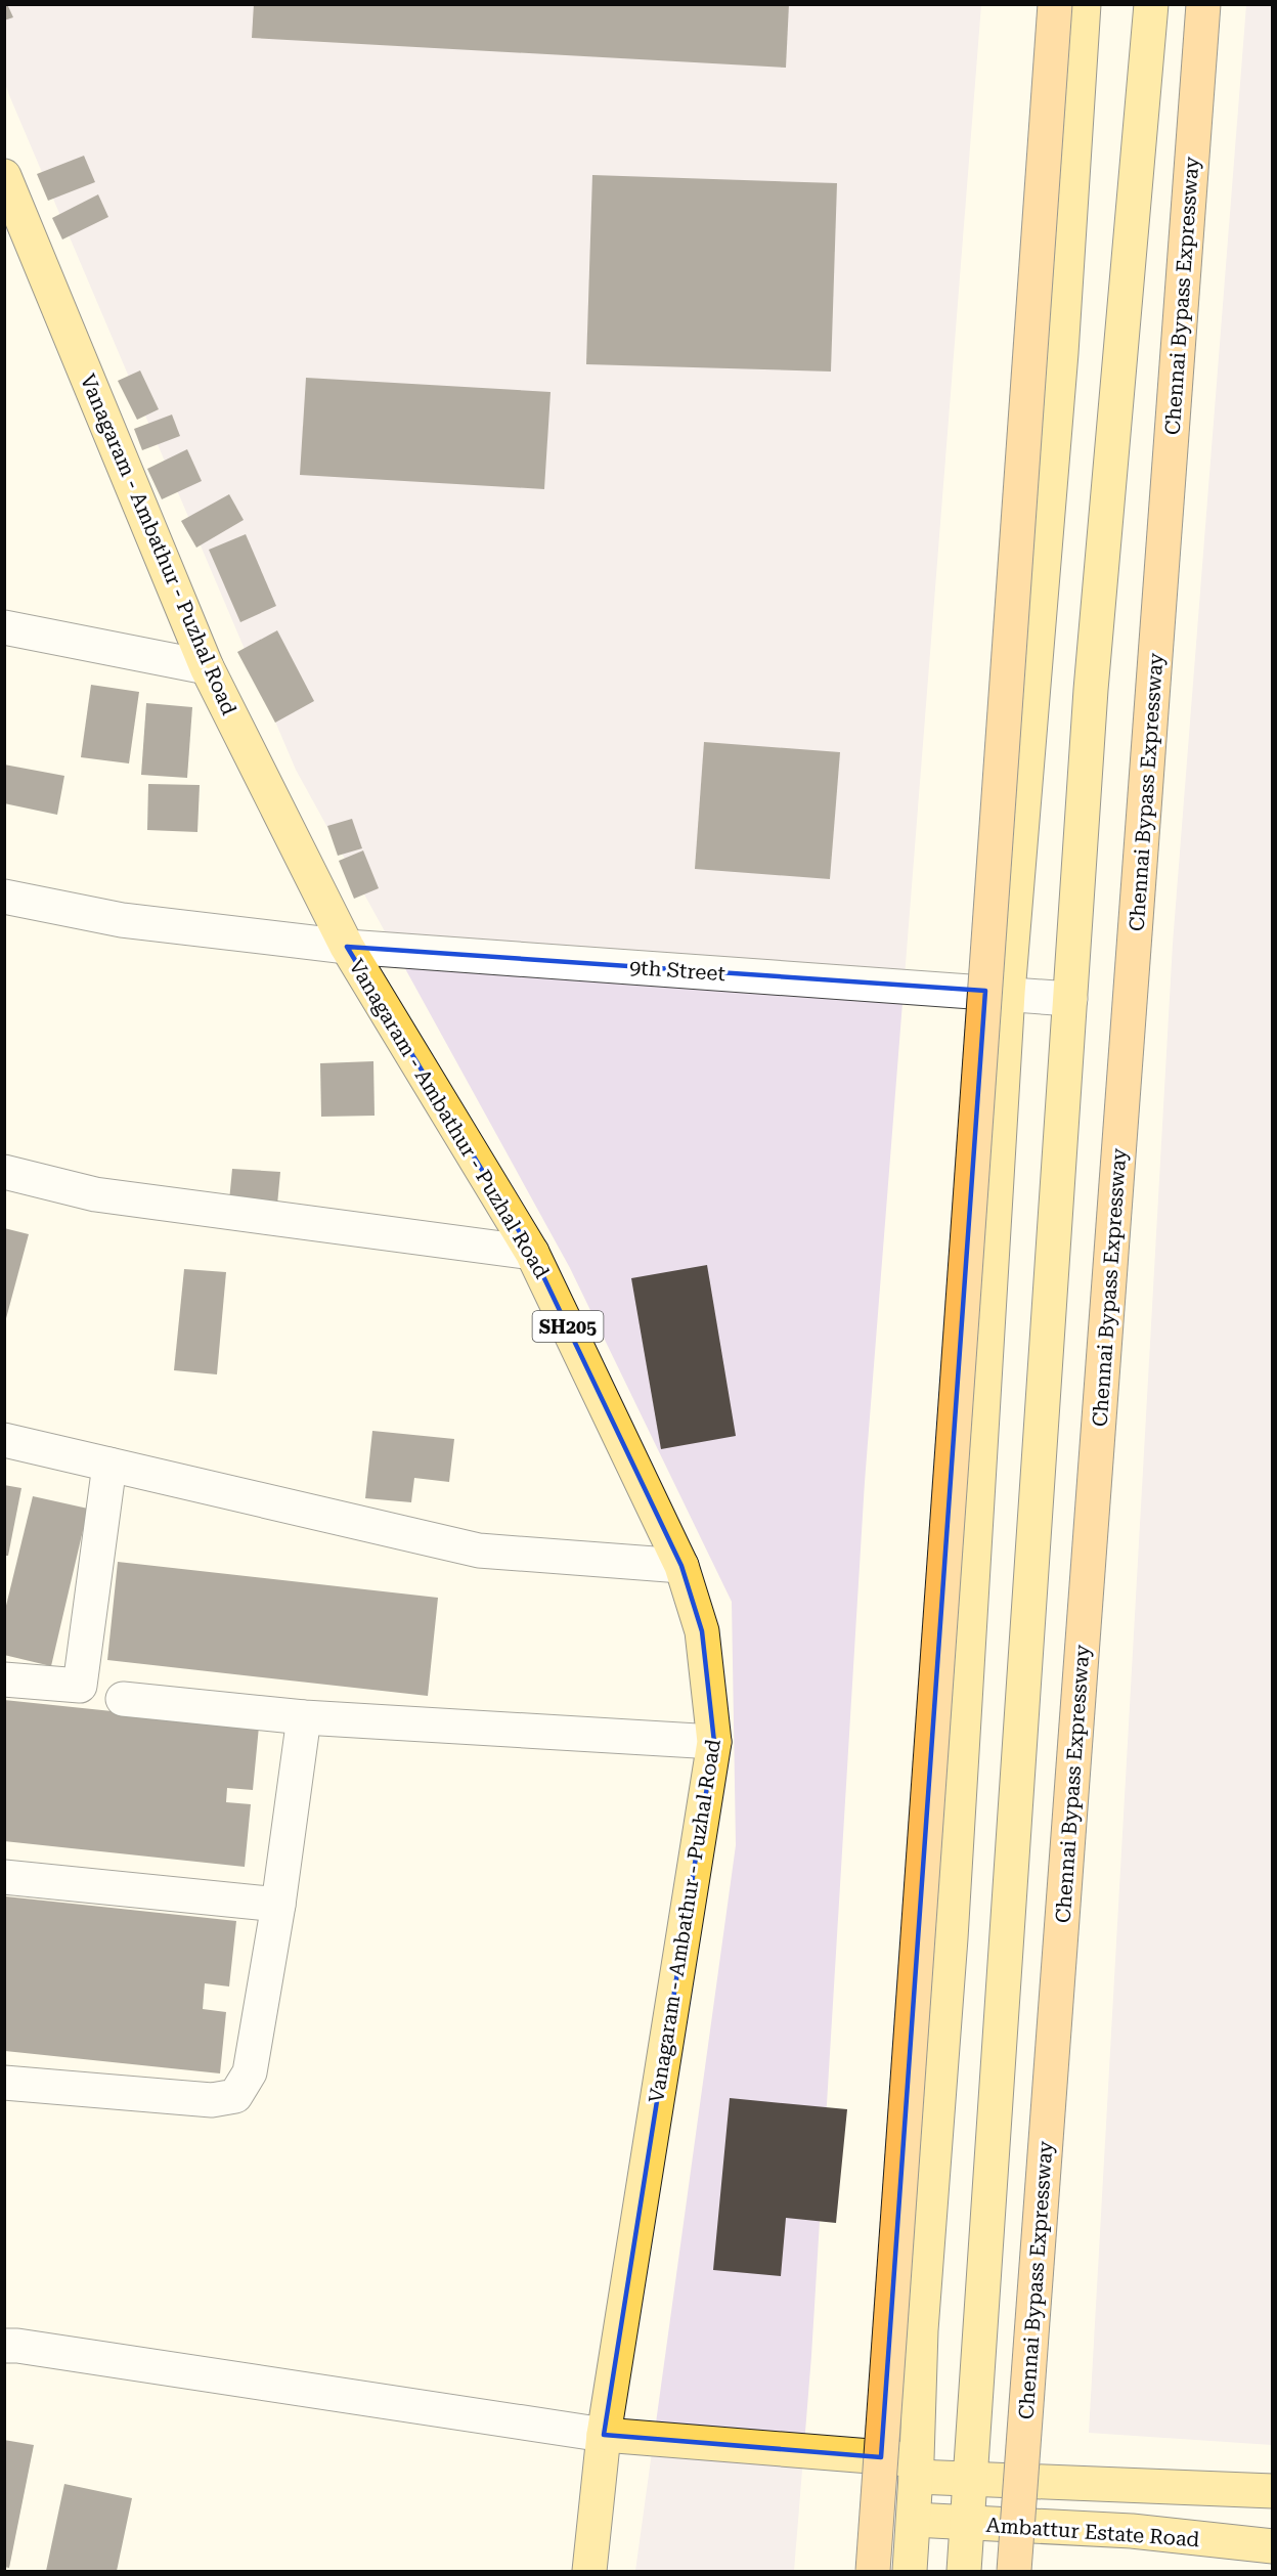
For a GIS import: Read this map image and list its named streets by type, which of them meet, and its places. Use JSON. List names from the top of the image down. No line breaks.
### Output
{"streets":{"highway":["Chennai Bypass Expressway"],"main road":["Vanagaram - Ambathur - Puzhal Road","SH205","Ambattur Estate Road"],"street":["9th Street"]},"crossings":[["Vanagaram - Ambathur - Puzhal Road","9th Street"]]}
